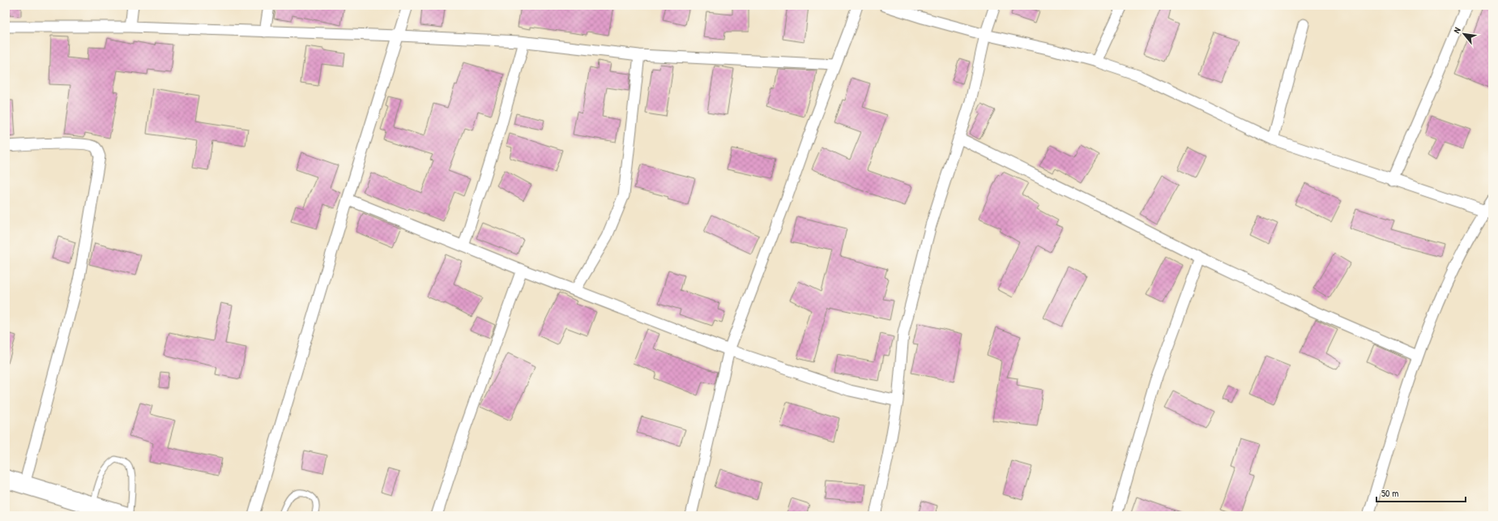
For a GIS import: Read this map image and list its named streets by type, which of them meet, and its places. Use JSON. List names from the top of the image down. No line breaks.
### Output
{"scale_bar":"50 m","north":"top left"}
